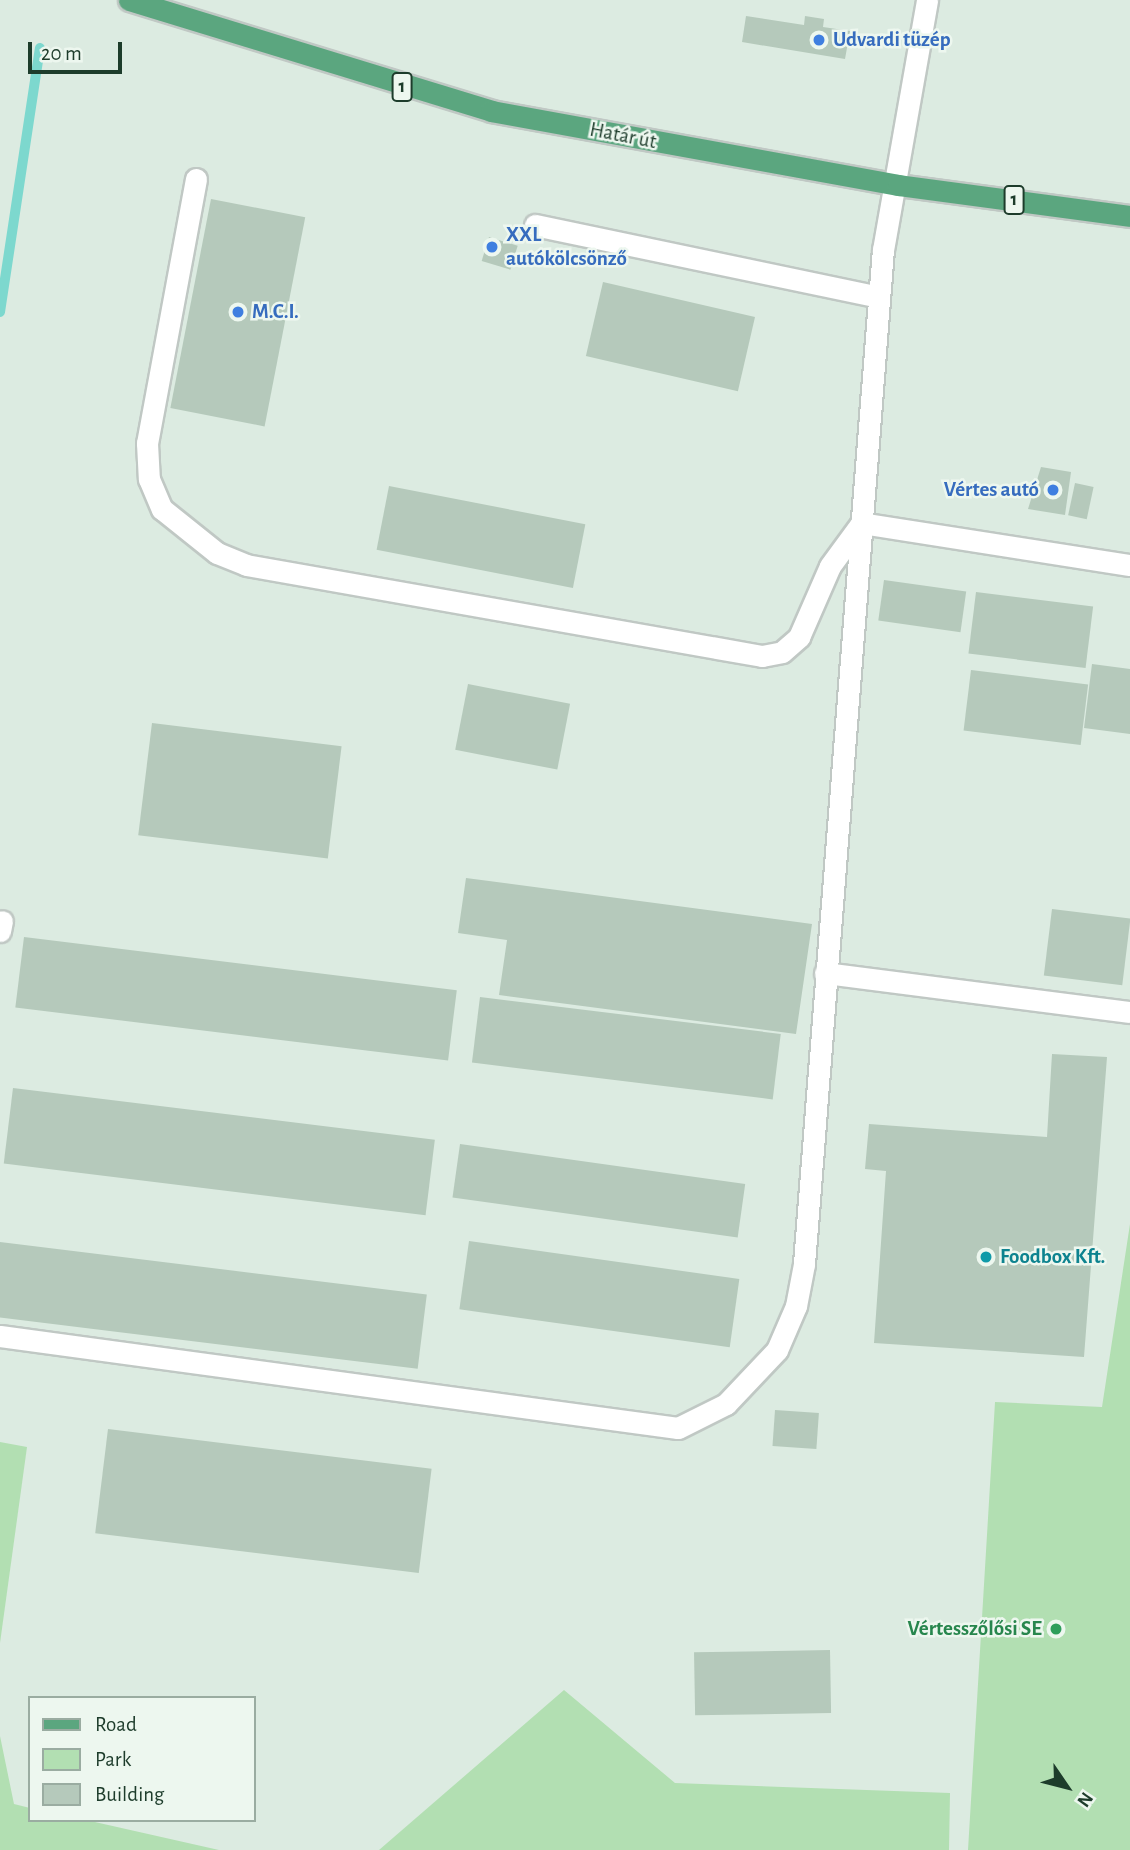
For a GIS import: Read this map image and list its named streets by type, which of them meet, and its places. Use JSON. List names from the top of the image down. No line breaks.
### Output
{"streets":{"main road":["1","Határ út"]},"places":["Udvardi tüzép","XXL autókölcsönző","M.C.I.","Vértes autó","Foodbox Kft.","Vértesszőlősi SE"],"legend":["Road","Park","Building"],"scale_bar":"20 m","north":"bottom right"}
